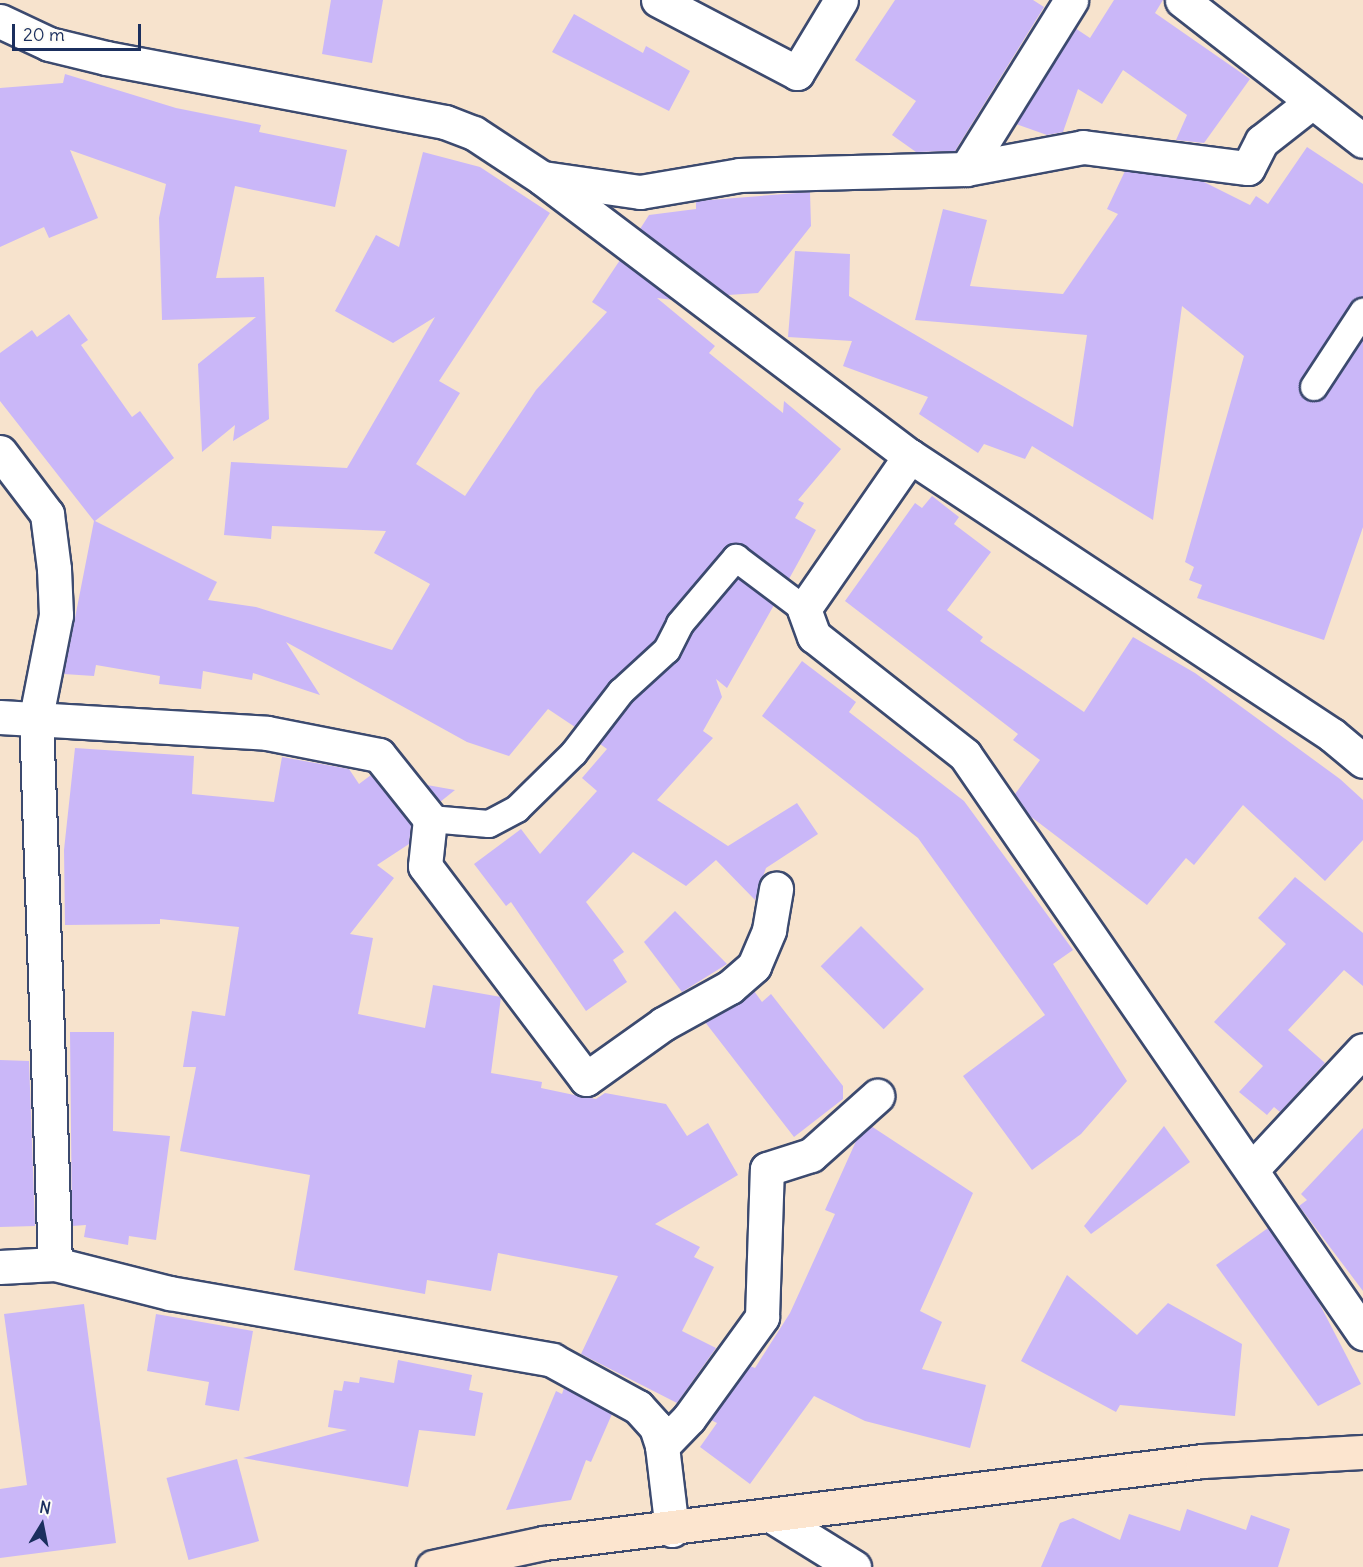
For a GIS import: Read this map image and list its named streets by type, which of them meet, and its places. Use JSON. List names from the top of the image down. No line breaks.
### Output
{"scale_bar":"20 m","north":"top"}
